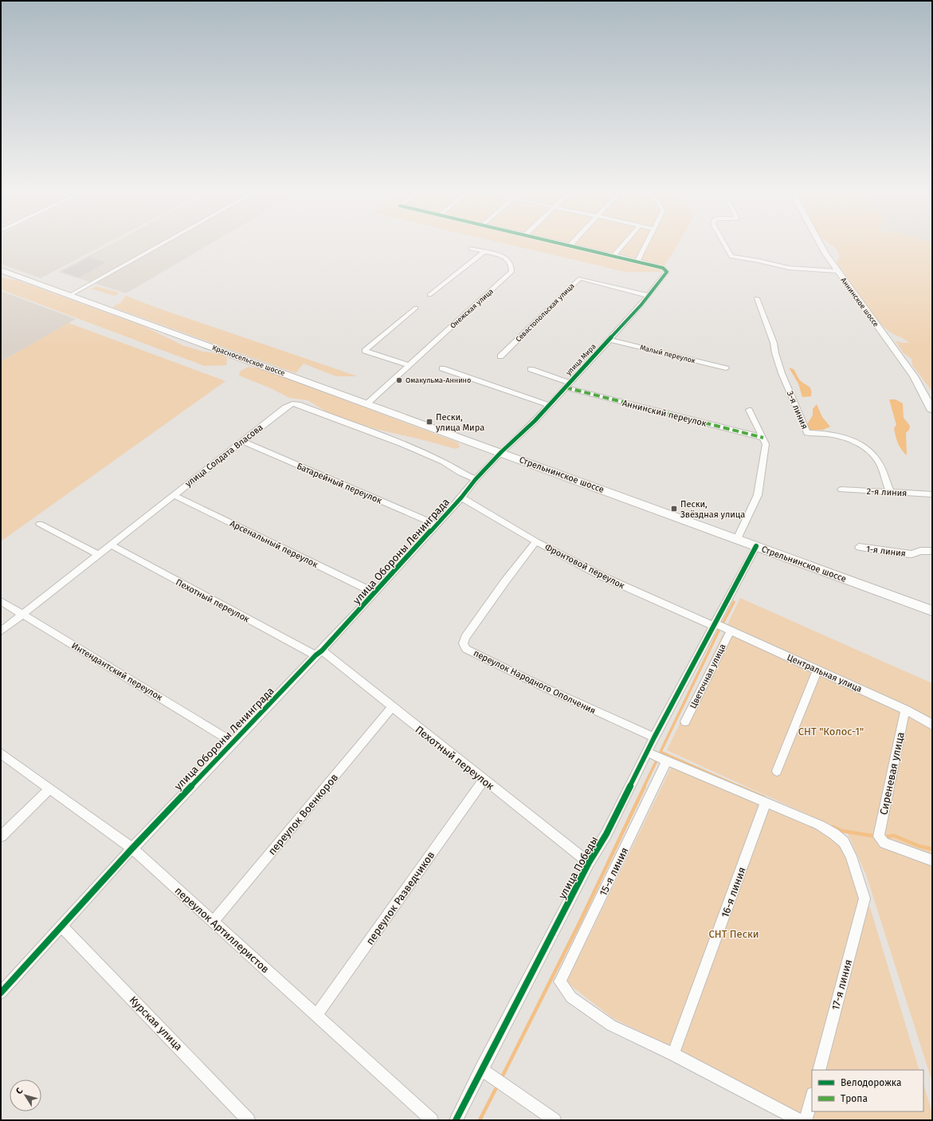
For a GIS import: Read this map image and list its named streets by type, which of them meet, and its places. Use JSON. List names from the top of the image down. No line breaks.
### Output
{"streets":{"main road":["Аннинское шоссе","Красносельское шоссе","Стрельнинское шоссе"],"street":["Онежская улица","Севастопольская улица","Малый переулок","улица Мира","3-я линия","Аннинский переулок","улица Солдата Власова","Батарейный переулок","2-я линия","Арсенальный переулок","улица Обороны Ленинграда","1-я линия","Фронтовой переулок","Пехотный переулок","Интендантский переулок","Центральная улица","Цветочная улица","переулок Народного Ополчения","Сиреневая улица","переулок Военкоров","улица Победы","15-я линия","16-я линия","переулок Разведчиков","переулок Артиллеристов","17-я линия","Курская улица"]},"crossings":[["Онежская улица","Красносельское шоссе"],["Севастопольская улица","улица Мира"],["Малый переулок","улица Мира"],["улица Мира","Красносельское шоссе"],["улица Мира","Аннинский переулок"],["улица Мира","улица Солдата Власова"],["улица Мира","Стрельнинское шоссе"],["улица Мира","улица Обороны Ленинграда"],["Красносельское шоссе","Стрельнинское шоссе"],["3-я линия","2-я линия"],["улица Солдата Власова","Батарейный переулок"],["улица Солдата Власова","Арсенальный переулок"],["улица Солдата Власова","улица Обороны Ленинграда"],["улица Солдата Власова","Пехотный переулок"],["улица Солдата Власова","Интендантский переулок"],["Стрельнинское шоссе","улица Победы"],["Батарейный переулок","улица Обороны Ленинграда"],["Арсенальный переулок","улица Обороны Ленинграда"],["улица Обороны Ленинграда","Фронтовой переулок"],["улица Обороны Ленинграда","Пехотный переулок"],["улица Обороны Ленинграда","Интендантский переулок"],["улица Обороны Ленинграда","переулок Артиллеристов"],["улица Обороны Ленинграда","Курская улица"],["Фронтовой переулок","Центральная улица"],["Фронтовой переулок","переулок Народного Ополчения"],["Фронтовой переулок","улица Победы"],["Пехотный переулок","переулок Военкоров"],["Пехотный переулок","улица Победы"],["Пехотный переулок","переулок Разведчиков"],["Центральная улица","Цветочная улица"],["Центральная улица","Сиреневая улица"],["Центральная улица","улица Победы"],["переулок Народного Ополчения","улица Победы"],["переулок Военкоров","переулок Артиллеристов"],["15-я линия","16-я линия"],["16-я линия","17-я линия"],["переулок Разведчиков","переулок Артиллеристов"]],"parks":["СНТ \"Колос-1\"","СНТ Пески"],"places":{"other":["Омакульма-Аннино"],"transit":["Пески, улица Мира","Пески, Звёздная улица"]},"legend":["Велодорожка","Тропа"],"north":"top left"}
